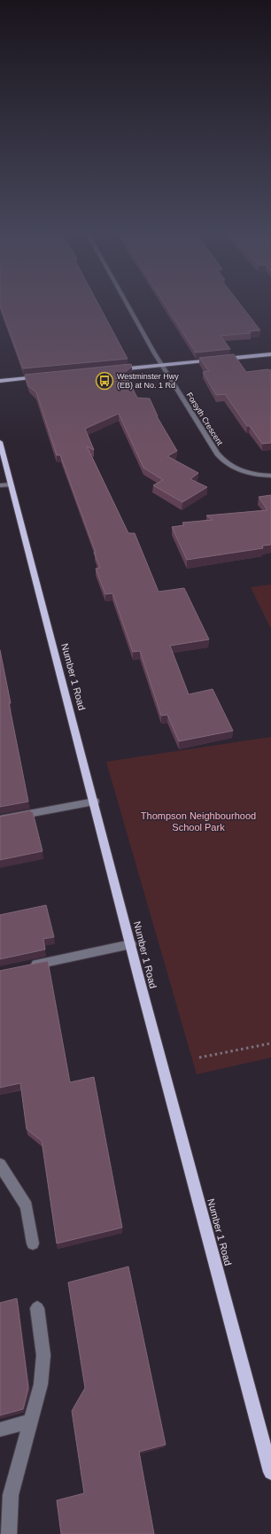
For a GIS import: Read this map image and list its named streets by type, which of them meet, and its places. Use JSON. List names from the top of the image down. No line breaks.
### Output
{"streets":{"main road":["Number 1 Road"],"street":["Forsyth Crescent"]},"parks":["Thompson Neighbourhood School Park"],"places":{"bus stop":["Westminster Hwy (EB) at No. 1 Rd"]}}
